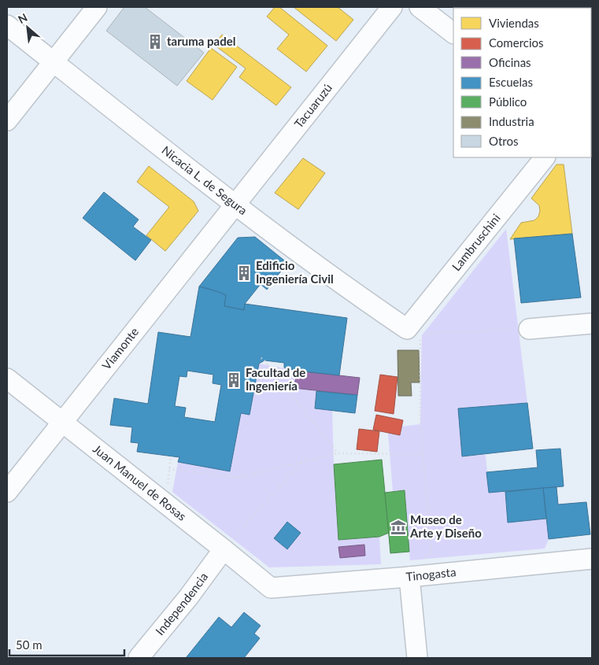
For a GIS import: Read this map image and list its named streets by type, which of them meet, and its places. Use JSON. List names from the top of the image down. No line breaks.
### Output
{"streets":{"street":["Tacuaruzú","Nicacia L. de Segura","Lambruschini","Viamonte","Juan Manuel de Rosas","Tinogasta","Independencia"]},"crossings":[["Tacuaruzú","Nicacia L. de Segura"],["Tacuaruzú","Viamonte"],["Nicacia L. de Segura","Lambruschini"],["Nicacia L. de Segura","Viamonte"],["Viamonte","Juan Manuel de Rosas"],["Juan Manuel de Rosas","Tinogasta"],["Juan Manuel de Rosas","Independencia"]],"places":{"building":["taruma padel","Edificio Ingeniería Civil","Facultad de Ingeniería"],"museum":["Museo de Arte y Diseño"]},"legend":["Viviendas","Comercios","Oficinas","Escuelas","Público","Industria","Otros"],"scale_bar":"50 m","north":"top left"}
